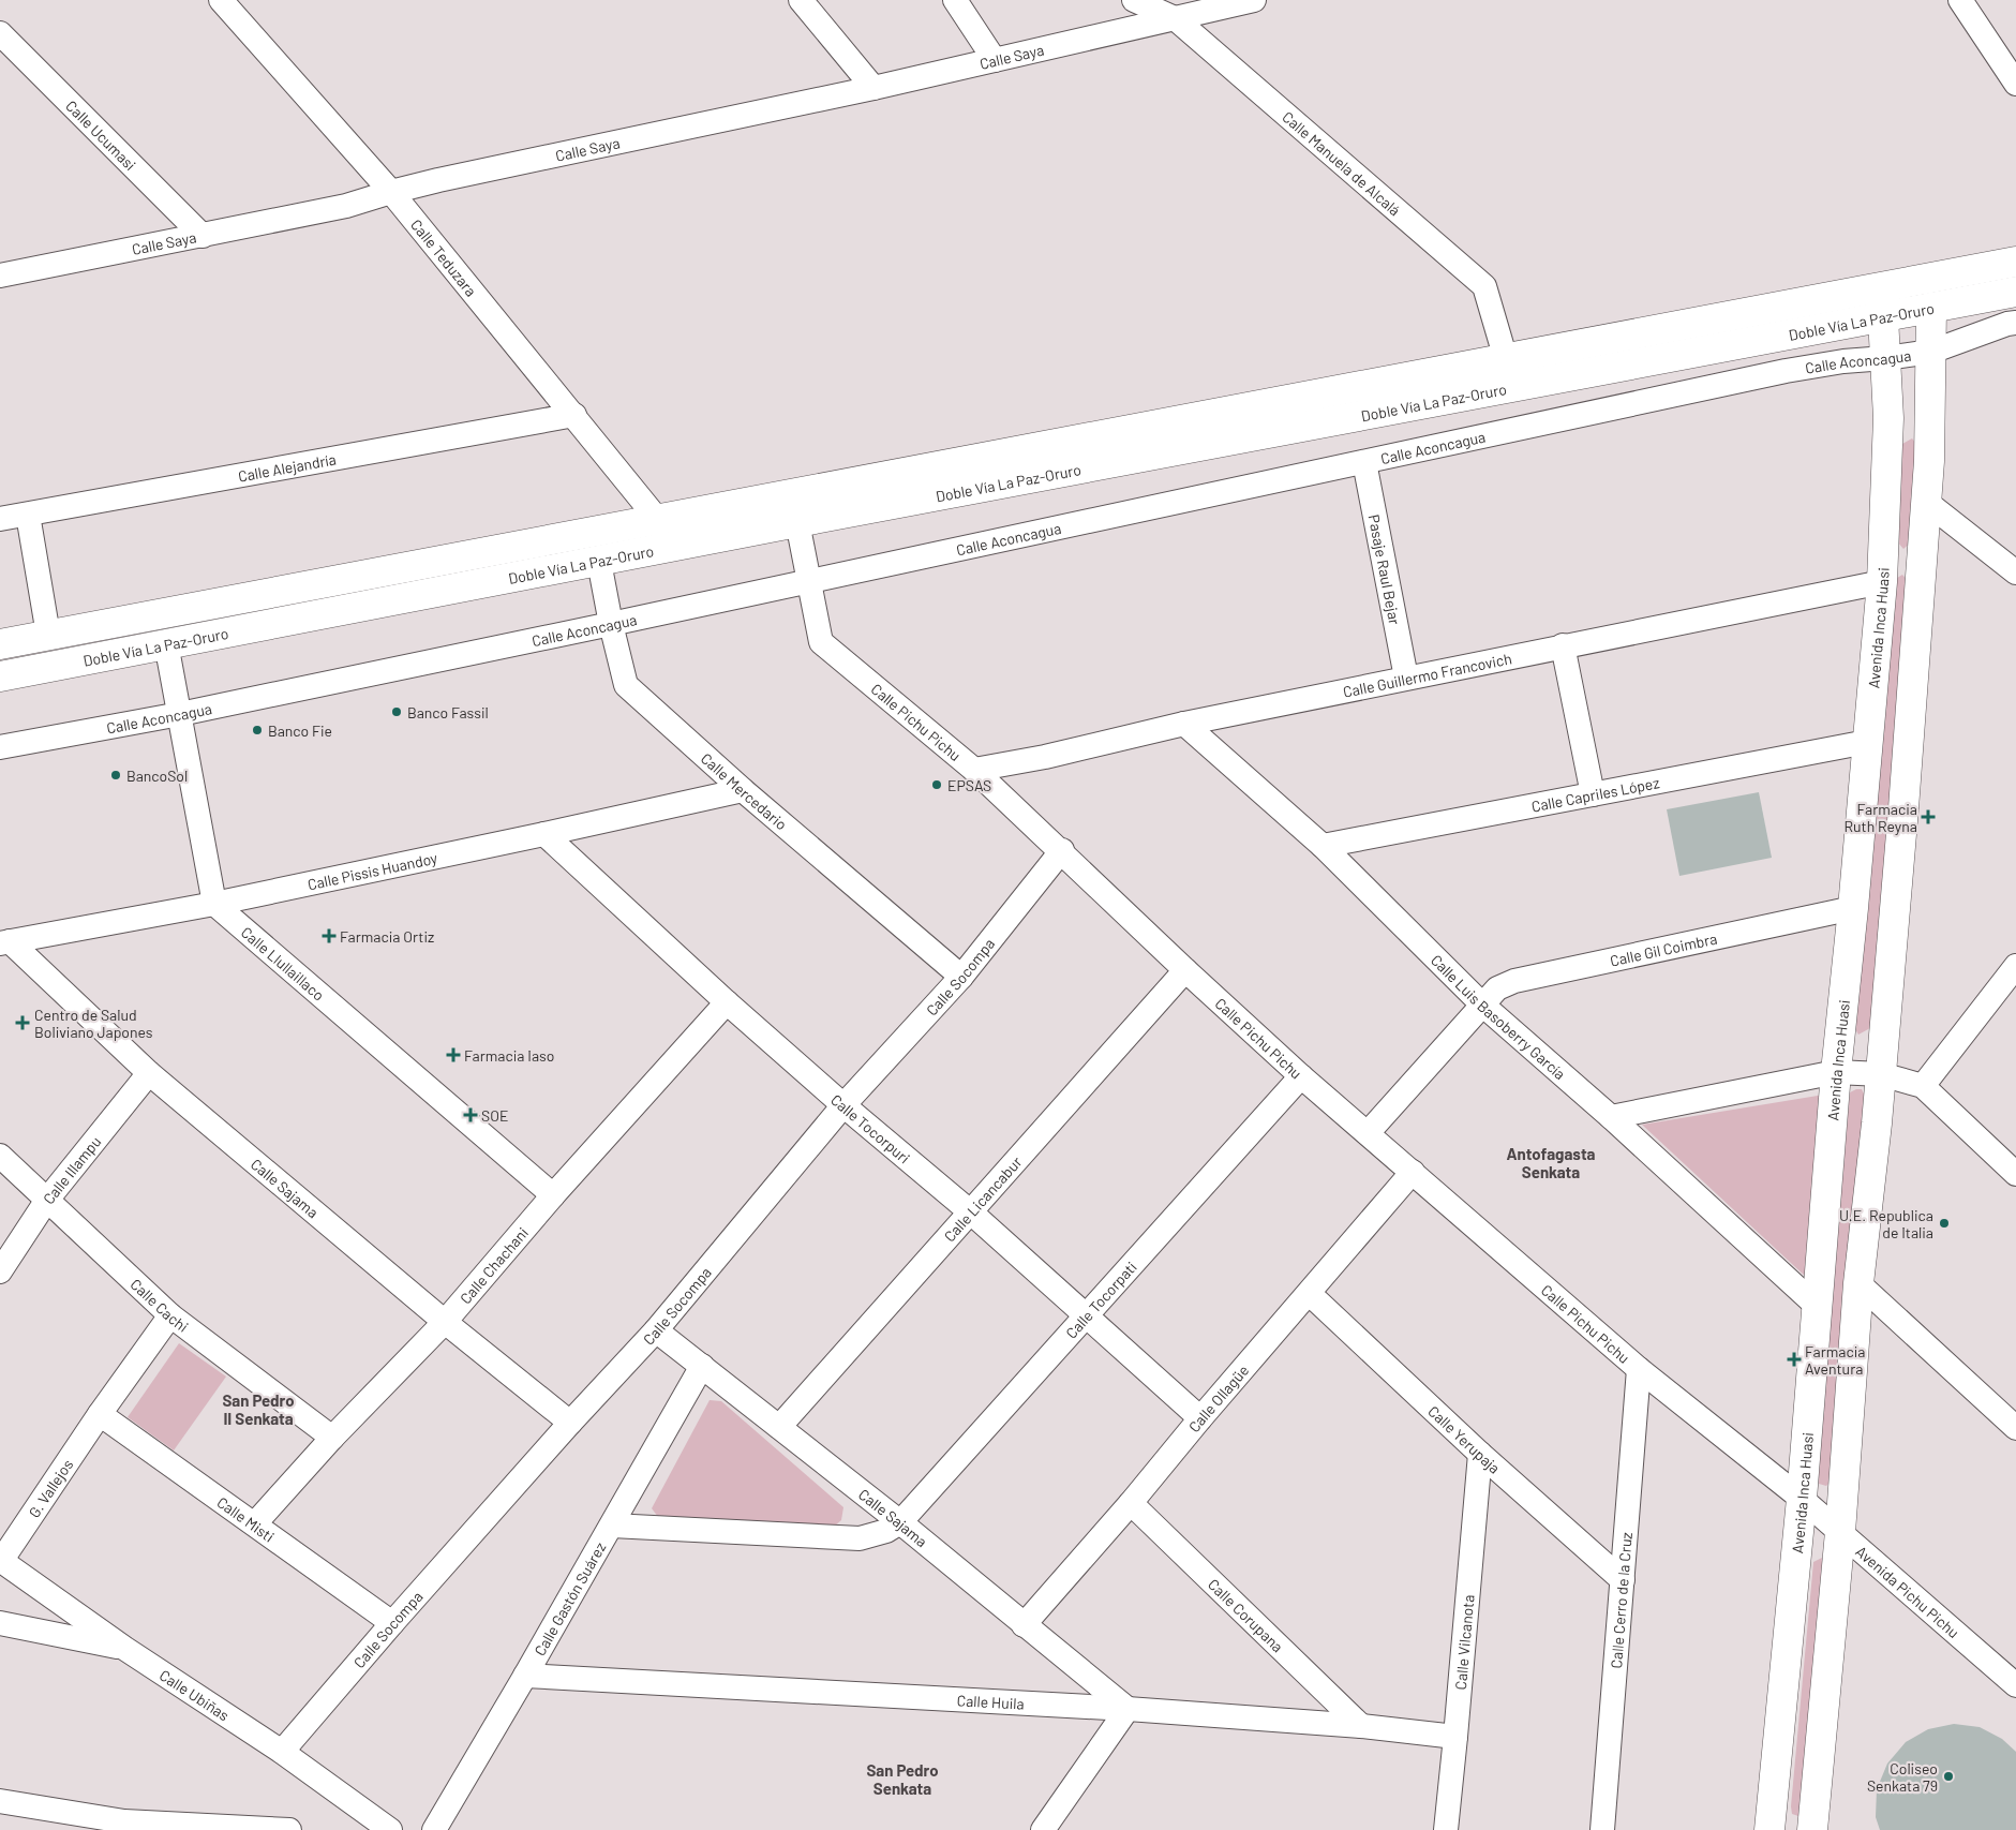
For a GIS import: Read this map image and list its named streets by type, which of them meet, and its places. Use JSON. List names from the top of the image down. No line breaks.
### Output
{"streets":{"main road":["Doble Vía La Paz-Oruro","Avenida Inca Huasi"],"street":["Calle Saya","Calle Ucumasi","Calle Manuela de Alcalá","Calle Teduzara","Calle Aconcagua","Calle Alejandría","Pasaje Raul Bejar","Calle Guillermo Francovich","Calle Pichu Pichu","Calle Mercedario","Calle Capriles López","Calle Pissis Huandoy","Calle Gil Coimbra","Calle Llullaillaco","Calle Socompa","Calle Luis Basoberry García","Calle Tocorpuri","Calle Illampu","Calle Sajama","Calle Licancabur","Calle Chachani","Calle Tocorpati","Calle Cachi","Calle Ollagüe","Calle Yerupaja","G. Vallejos","Calle Misti","Avenida Pichu Pichu","Calle Gastón Suárez","Calle Cerro de la Cruz","Calle Corupana","Calle Vilcanota","Calle Ubiñas","Calle Huila"]},"crossings":[["Calle Saya","Calle Ucumasi"],["Calle Saya","Calle Manuela de Alcalá"],["Calle Saya","Calle Teduzara"],["Calle Manuela de Alcalá","Doble Vía La Paz-Oruro"],["Calle Teduzara","Doble Vía La Paz-Oruro"],["Calle Teduzara","Calle Alejandría"],["Doble Vía La Paz-Oruro","Avenida Inca Huasi"],["Doble Vía La Paz-Oruro","Calle Pichu Pichu"],["Doble Vía La Paz-Oruro","Calle Mercedario"],["Calle Aconcagua","Pasaje Raul Bejar"],["Calle Aconcagua","Avenida Inca Huasi"],["Calle Aconcagua","Calle Pichu Pichu"],["Calle Aconcagua","Calle Mercedario"],["Pasaje Raul Bejar","Calle Guillermo Francovich"],["Avenida Inca Huasi","Calle Guillermo Francovich"],["Avenida Inca Huasi","Calle Pichu Pichu"],["Avenida Inca Huasi","Calle Capriles López"],["Avenida Inca Huasi","Calle Gil Coimbra"],["Avenida Inca Huasi","Calle Luis Basoberry García"],["Avenida Inca Huasi","Avenida Pichu Pichu"],["Calle Guillermo Francovich","Calle Pichu Pichu"],["Calle Guillermo Francovich","Calle Luis Basoberry García"],["Calle Pichu Pichu","Calle Gil Coimbra"],["Calle Pichu Pichu","Calle Socompa"],["Calle Pichu Pichu","Calle Licancabur"],["Calle Pichu Pichu","Calle Tocorpati"],["Calle Pichu Pichu","Calle Ollagüe"],["Calle Pichu Pichu","Avenida Pichu Pichu"],["Calle Pichu Pichu","Calle Cerro de la Cruz"],["Calle Mercedario","Calle Pissis Huandoy"],["Calle Mercedario","Calle Socompa"],["Calle Capriles López","Calle Luis Basoberry García"],["Calle Pissis Huandoy","Calle Llullaillaco"],["Calle Pissis Huandoy","Calle Tocorpuri"],["Calle Pissis Huandoy","Calle Sajama"],["Calle Gil Coimbra","Calle Luis Basoberry García"],["Calle Llullaillaco","Calle Chachani"],["Calle Socompa","Calle Tocorpuri"],["Calle Socompa","Calle Sajama"],["Calle Socompa","Calle Misti"],["Calle Socompa","Calle Ubiñas"],["Calle Tocorpuri","Calle Licancabur"],["Calle Tocorpuri","Calle Chachani"],["Calle Tocorpuri","Calle Tocorpati"],["Calle Tocorpuri","Calle Ollagüe"],["Calle Illampu","Calle Sajama"],["Calle Illampu","Calle Cachi"],["Calle Sajama","Calle Licancabur"],["Calle Sajama","Calle Chachani"],["Calle Sajama","Calle Tocorpati"],["Calle Sajama","Calle Ollagüe"],["Calle Sajama","Calle Gastón Suárez"],["Calle Sajama","Calle Huila"],["Calle Chachani","Calle Cachi"],["Calle Chachani","Calle Misti"],["Calle Cachi","G. Vallejos"],["Calle Ollagüe","Calle Yerupaja"],["Calle Ollagüe","Calle Corupana"],["Calle Yerupaja","Calle Cerro de la Cruz"],["Calle Yerupaja","Calle Vilcanota"],["G. Vallejos","Calle Misti"],["G. Vallejos","Calle Ubiñas"],["Calle Gastón Suárez","Calle Huila"],["Calle Corupana","Calle Huila"],["Calle Vilcanota","Calle Huila"]],"districts":["Antofagasta Senkata","San Pedro II Senkata","San Pedro Senkata"],"places":{"other":["Banco Fassil","Banco Fie","BancoSol","EPSAS","U.E. Republica de Italia","Coliseo Senkata 79"],"health":["Farmacia Ruth Reyna","Farmacia Ortiz","Centro de Salud Boliviano Japones","Farmacia Iaso","SOE","Farmacia Aventura"]}}
